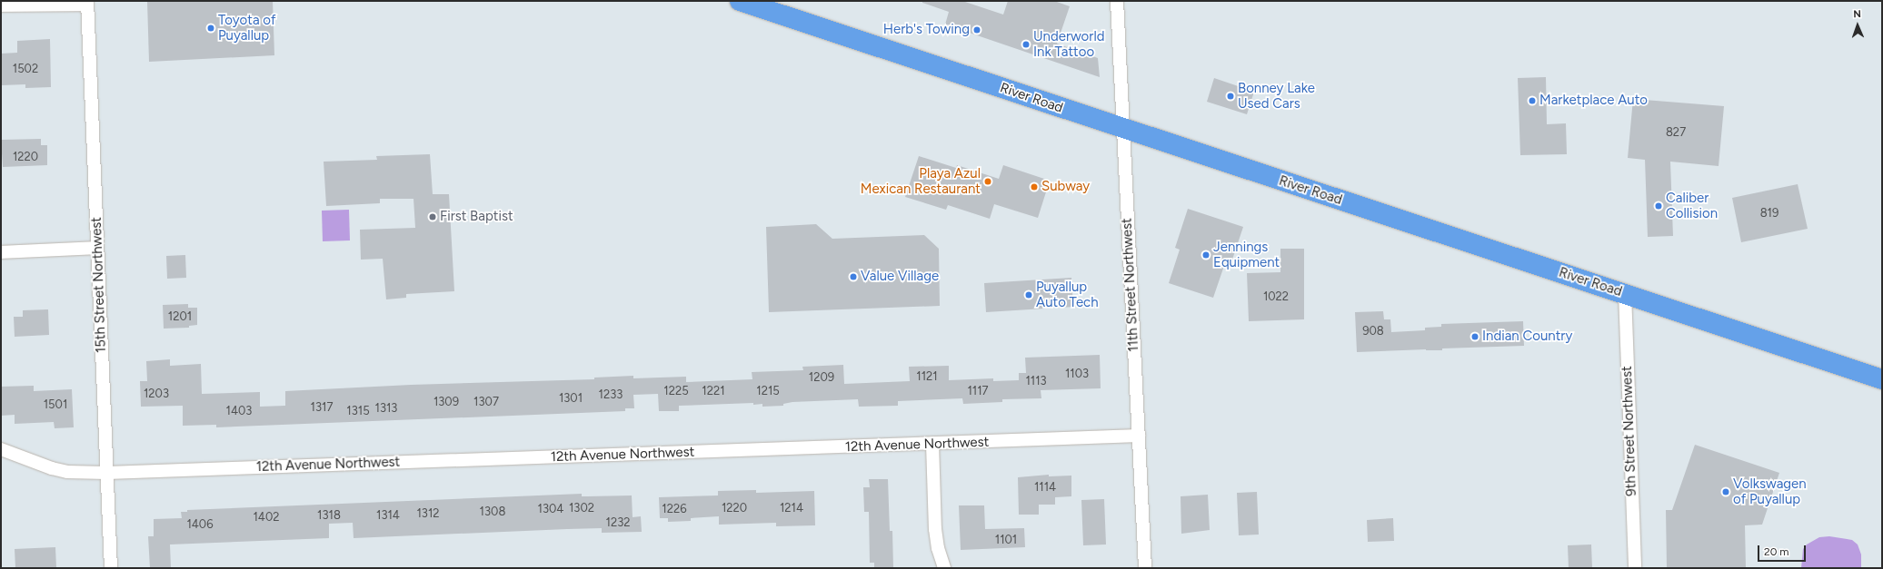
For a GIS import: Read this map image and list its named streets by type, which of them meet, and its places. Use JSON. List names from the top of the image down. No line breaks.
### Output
{"streets":{"main road":["River Road"],"street":["15th Street Northwest","11th Street Northwest","9th Street Northwest","12th Avenue Northwest"]},"crossings":[["River Road","11th Street Northwest"],["River Road","9th Street Northwest"],["15th Street Northwest","12th Avenue Northwest"],["11th Street Northwest","12th Avenue Northwest"]],"places":["Toyota of Puyallup","Herb's Towing","Underworld Ink Tattoo","Bonney Lake Used Cars","Marketplace Auto","Playa Azul Mexican Restaurant","Subway","Caliber Collision","First Baptist","Jennings Equipment","Value Village","Puyallup Auto Tech","Indian Country","Volkswagen of Puyallup"],"house_numbers":["1502","827","1220","819","1022","1201","908","1103","1121","1209","1113","1225","1221","1215","1117","1203","1233","1301","1309","1307","1501","1317","1313","1403","1315","1114","1302","1220","1214","1304","1226","1308","1312","1318","1314","1402","1232","1406","1101"],"scale_bar":"20 m","north":"top"}
